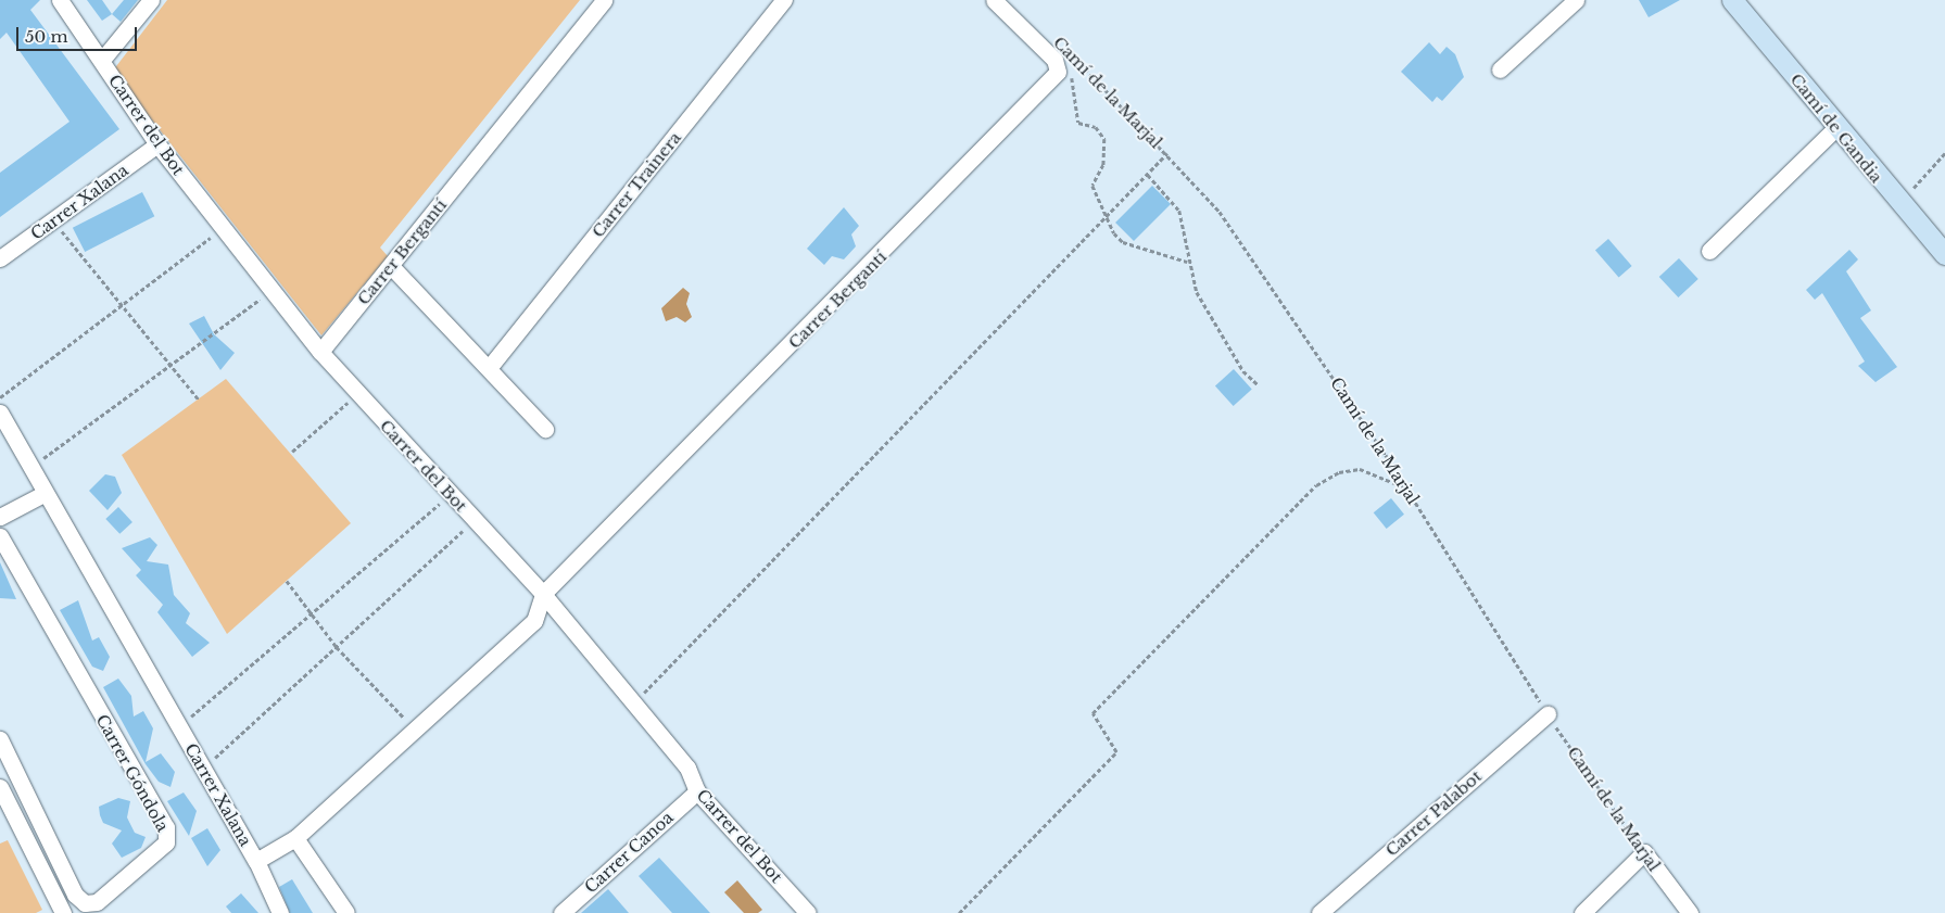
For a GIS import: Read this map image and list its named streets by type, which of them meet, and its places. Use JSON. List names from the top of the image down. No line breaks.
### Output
{"streets":{"main road":["Camí de Gandia"],"street":["Camí de la Marjal","Carrer del Bot","Carrer Trainera","Carrer Xalana","Carrer Bergantí","Carrer Góndola","Carrer Palabot","Carrer Canoa"]},"crossings":[["Camí de la Marjal","Carrer Palabot"],["Carrer del Bot","Carrer Xalana"],["Carrer del Bot","Carrer Bergantí"],["Carrer del Bot","Carrer Canoa"],["Carrer Xalana","Carrer Bergantí"]],"scale_bar":"50 m"}
